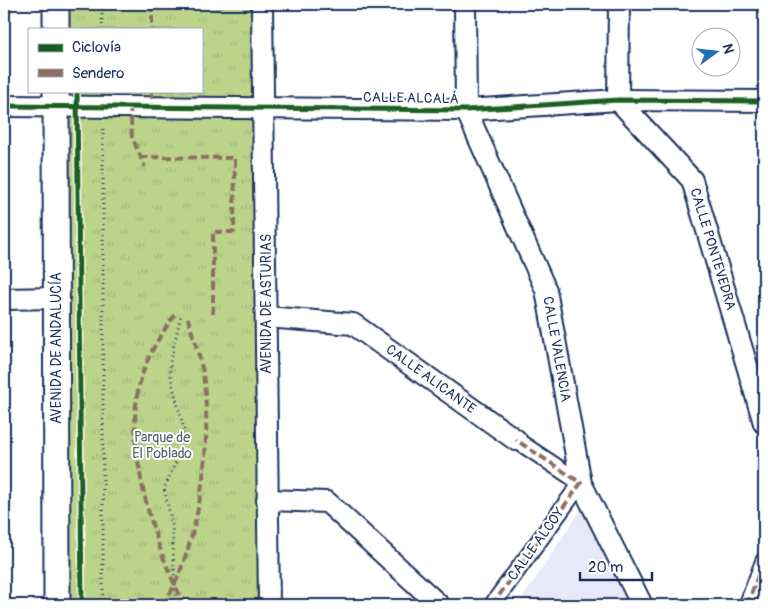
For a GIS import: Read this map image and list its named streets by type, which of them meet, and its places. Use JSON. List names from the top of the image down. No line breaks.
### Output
{"streets":{"street":["CALLE ALCALÁ","CALLE PONTEVEDRA","AVENIDA DE ASTURIAS","AVENIDA DE ANDALUCÍA","CALLE VALENCIA","CALLE ALICANTE","CALLE ALCOY"]},"crossings":[["CALLE ALCALÁ","CALLE PONTEVEDRA"],["CALLE ALCALÁ","AVENIDA DE ASTURIAS"],["CALLE ALCALÁ","AVENIDA DE ANDALUCÍA"],["CALLE ALCALÁ","CALLE VALENCIA"],["AVENIDA DE ASTURIAS","CALLE ALICANTE"],["CALLE VALENCIA","CALLE ALICANTE"],["CALLE VALENCIA","CALLE ALCOY"],["CALLE ALICANTE","CALLE ALCOY"]],"parks":["Parque de El Poblado"],"legend":["Ciclovía","Sendero"],"scale_bar":"20 m","north":"right"}
